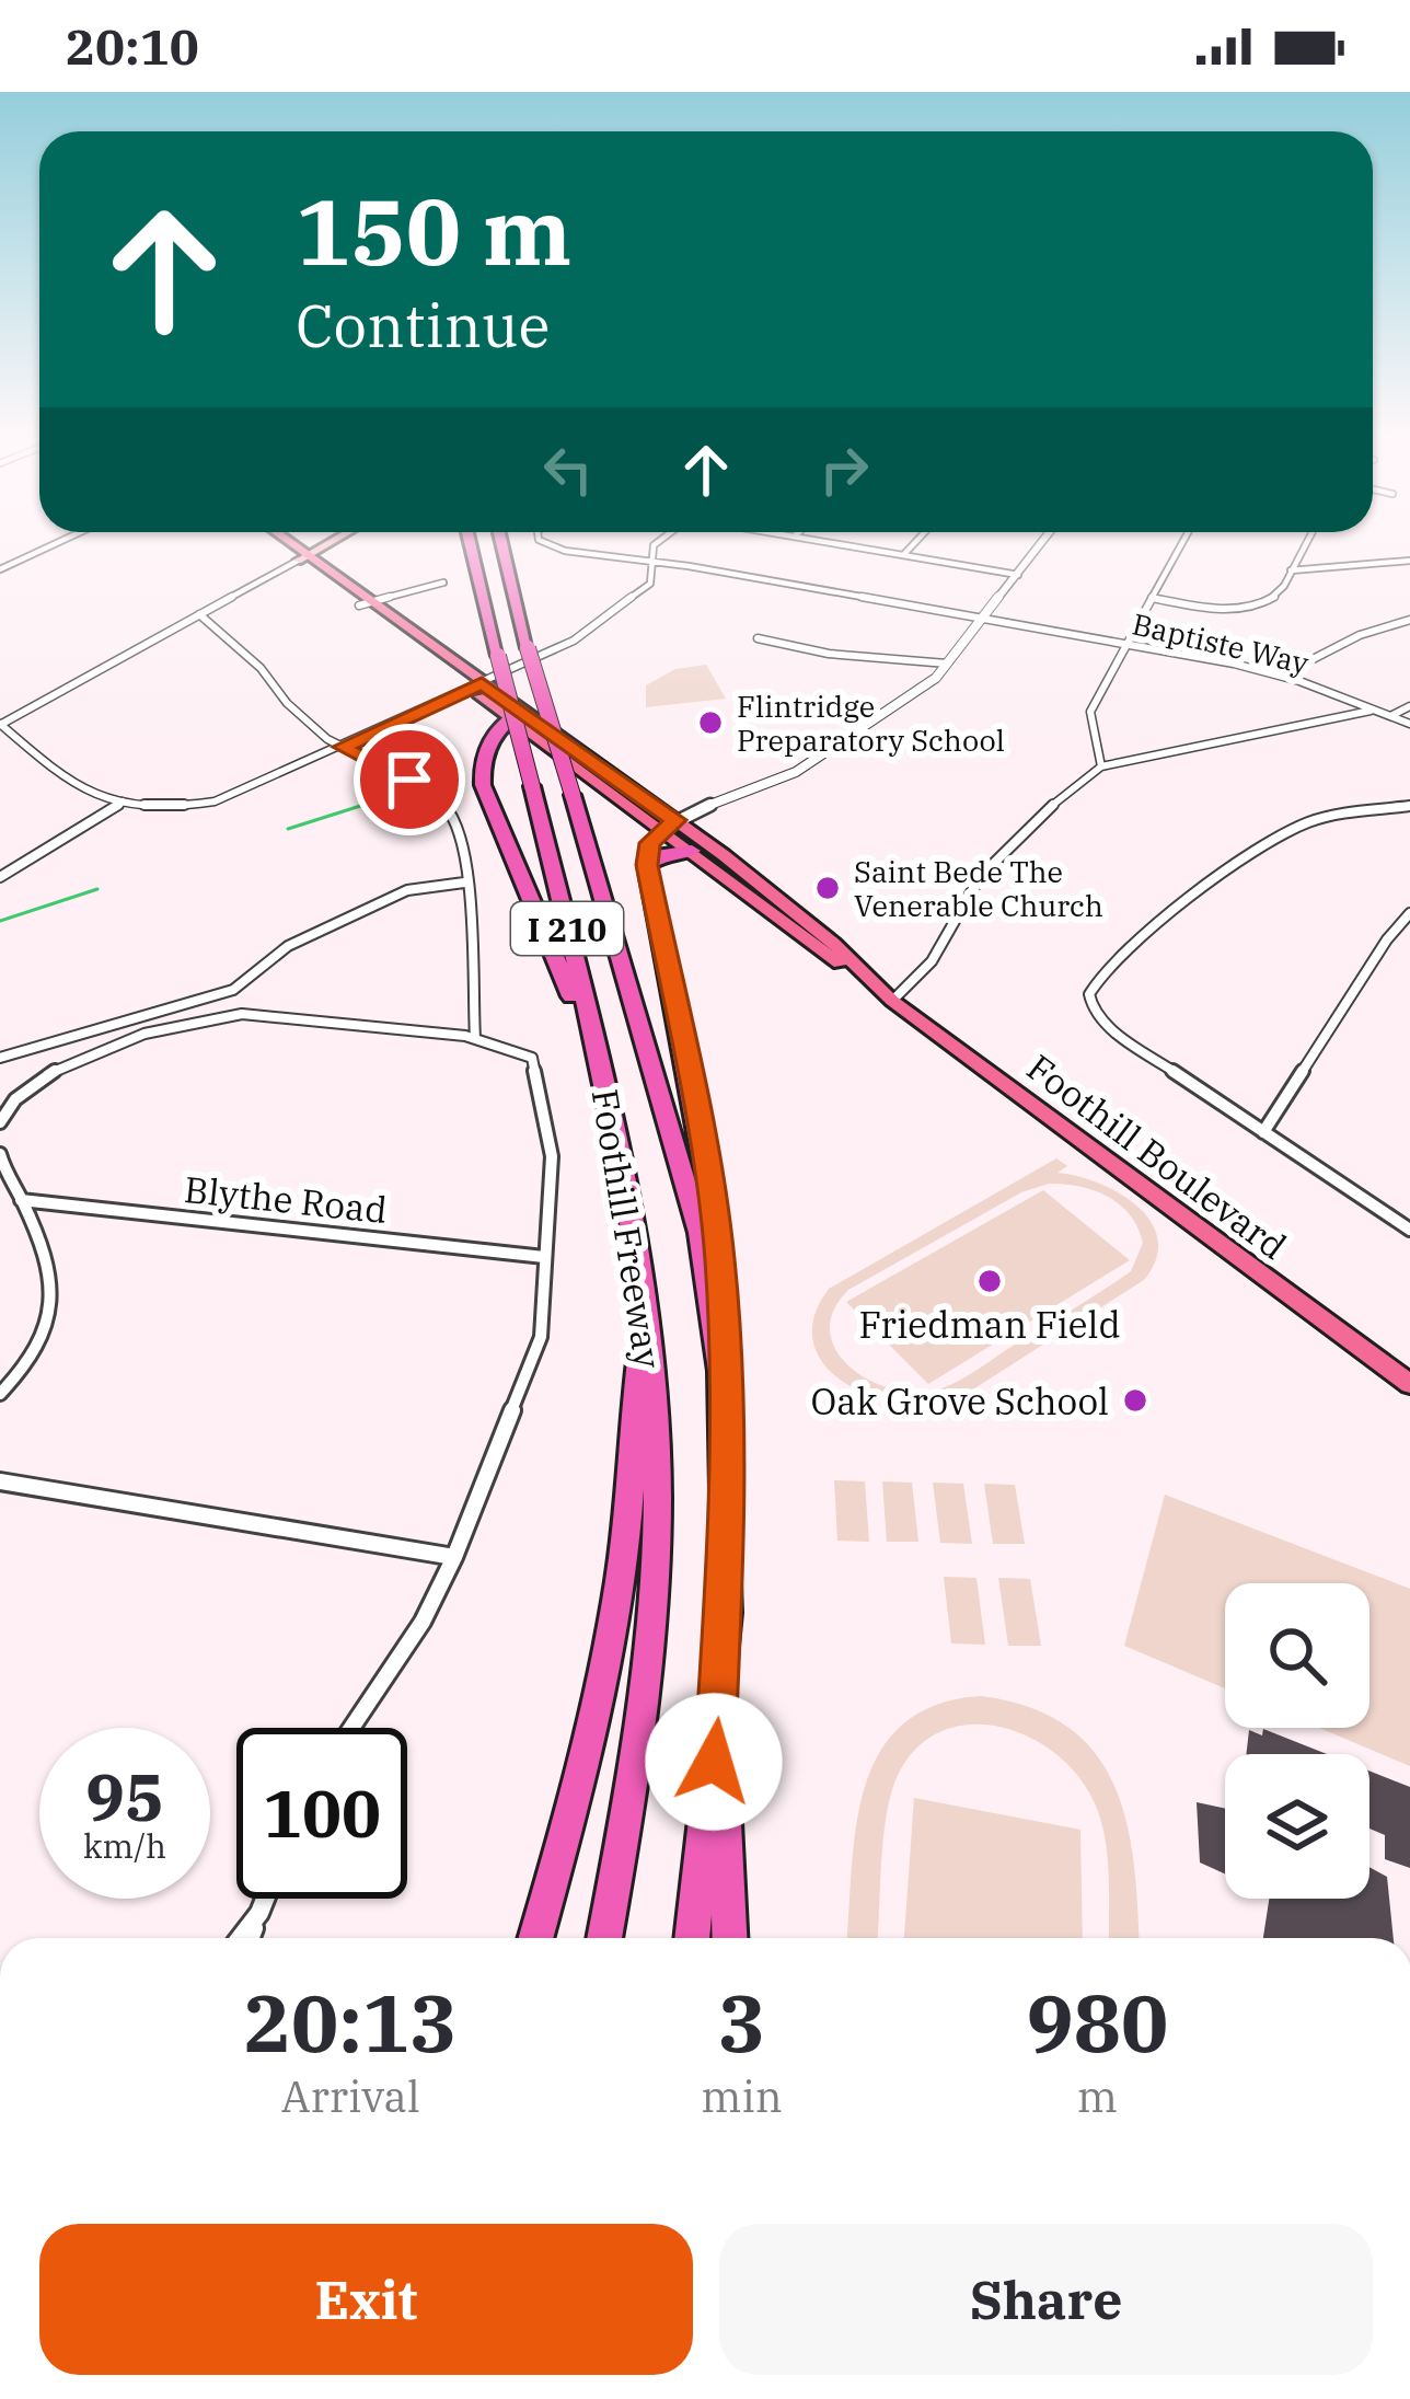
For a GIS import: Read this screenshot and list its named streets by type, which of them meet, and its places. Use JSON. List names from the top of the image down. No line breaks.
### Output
{"streets":{"highway":["I 210","Foothill Freeway"],"main road":["Foothill Boulevard"],"street":["Baptiste Way","Blythe Road"]},"places":["Flintridge Preparatory School","Saint Bede The Venerable Church","Friedman Field","Oak Grove School"],"page":{"status":"20:10","turn":["150 m","Continue"],"speed":"95 km/h","limit":"100","eta":["20:13","Arrival","3","min","980","m"],"buttons":["Exit","Share"]}}
